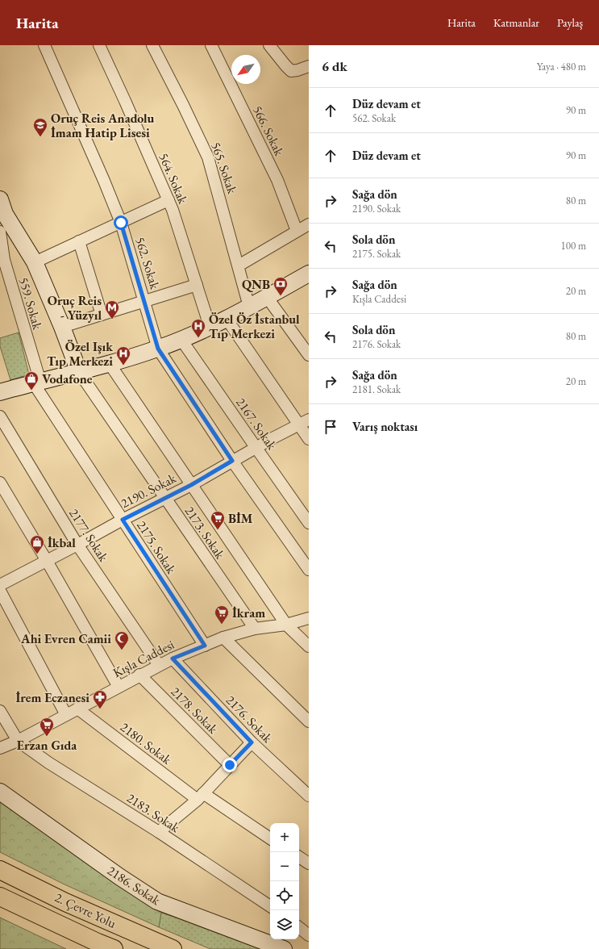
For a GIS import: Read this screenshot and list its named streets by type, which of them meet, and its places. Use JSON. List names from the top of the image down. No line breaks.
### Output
{"streets":{"highway":["2. Çevre Yolu"],"main road":["2186. Sokak"],"street":["566. Sokak","565. Sokak","564. Sokak","562. Sokak","559. Sokak","2167. Sokak","2190. Sokak","2173. Sokak","2177. Sokak","2175. Sokak","Kışla Caddesi","2178. Sokak","2176. Sokak","2180. Sokak","2183. Sokak"]},"crossings":[["562. Sokak","2190. Sokak"],["559. Sokak","2175. Sokak"],["2167. Sokak","2190. Sokak"],["2190. Sokak","2173. Sokak"],["2190. Sokak","2177. Sokak"],["2190. Sokak","2175. Sokak"],["2173. Sokak","Kışla Caddesi"],["2177. Sokak","Kışla Caddesi"],["2175. Sokak","Kışla Caddesi"],["Kışla Caddesi","2178. Sokak"],["Kışla Caddesi","2176. Sokak"],["Kışla Caddesi","2180. Sokak"],["Kışla Caddesi","2183. Sokak"]],"places":{"school or university":["Oruç Reis Anadolu İmam Hatip Lisesi"],"bank":["QNB"],"metro station":["Oruç Reis - Yüzyıl"],"hospital":["Özel Öz İstanbul Tıp Merkezi","Özel Işık Tıp Merkezi"],"shop":["Vodafone","İkbal"],"supermarket":["BİM","İkram","Erzan Gıda"],"mosque":["Ahi Evren Camii"],"pharmacy":["İrem Eczanesi"]},"north":"bottom left","page":{"header":"Harita","nav":["Harita","Katmanlar","Paylaş"],"heading":["6 dk","Yaya · 480 m"],"list":[["Düz devam et","562. Sokak","90 m"],["Düz devam et","90 m"],["Sağa dön","2190. Sokak","80 m"],["Sola dön","2175. Sokak","100 m"],["Sağa dön","Kışla Caddesi","20 m"],["Sola dön","2176. Sokak","80 m"],["Sağa dön","2181. Sokak","20 m"],"Varış noktası"],"map_buttons":["+","−"]}}
